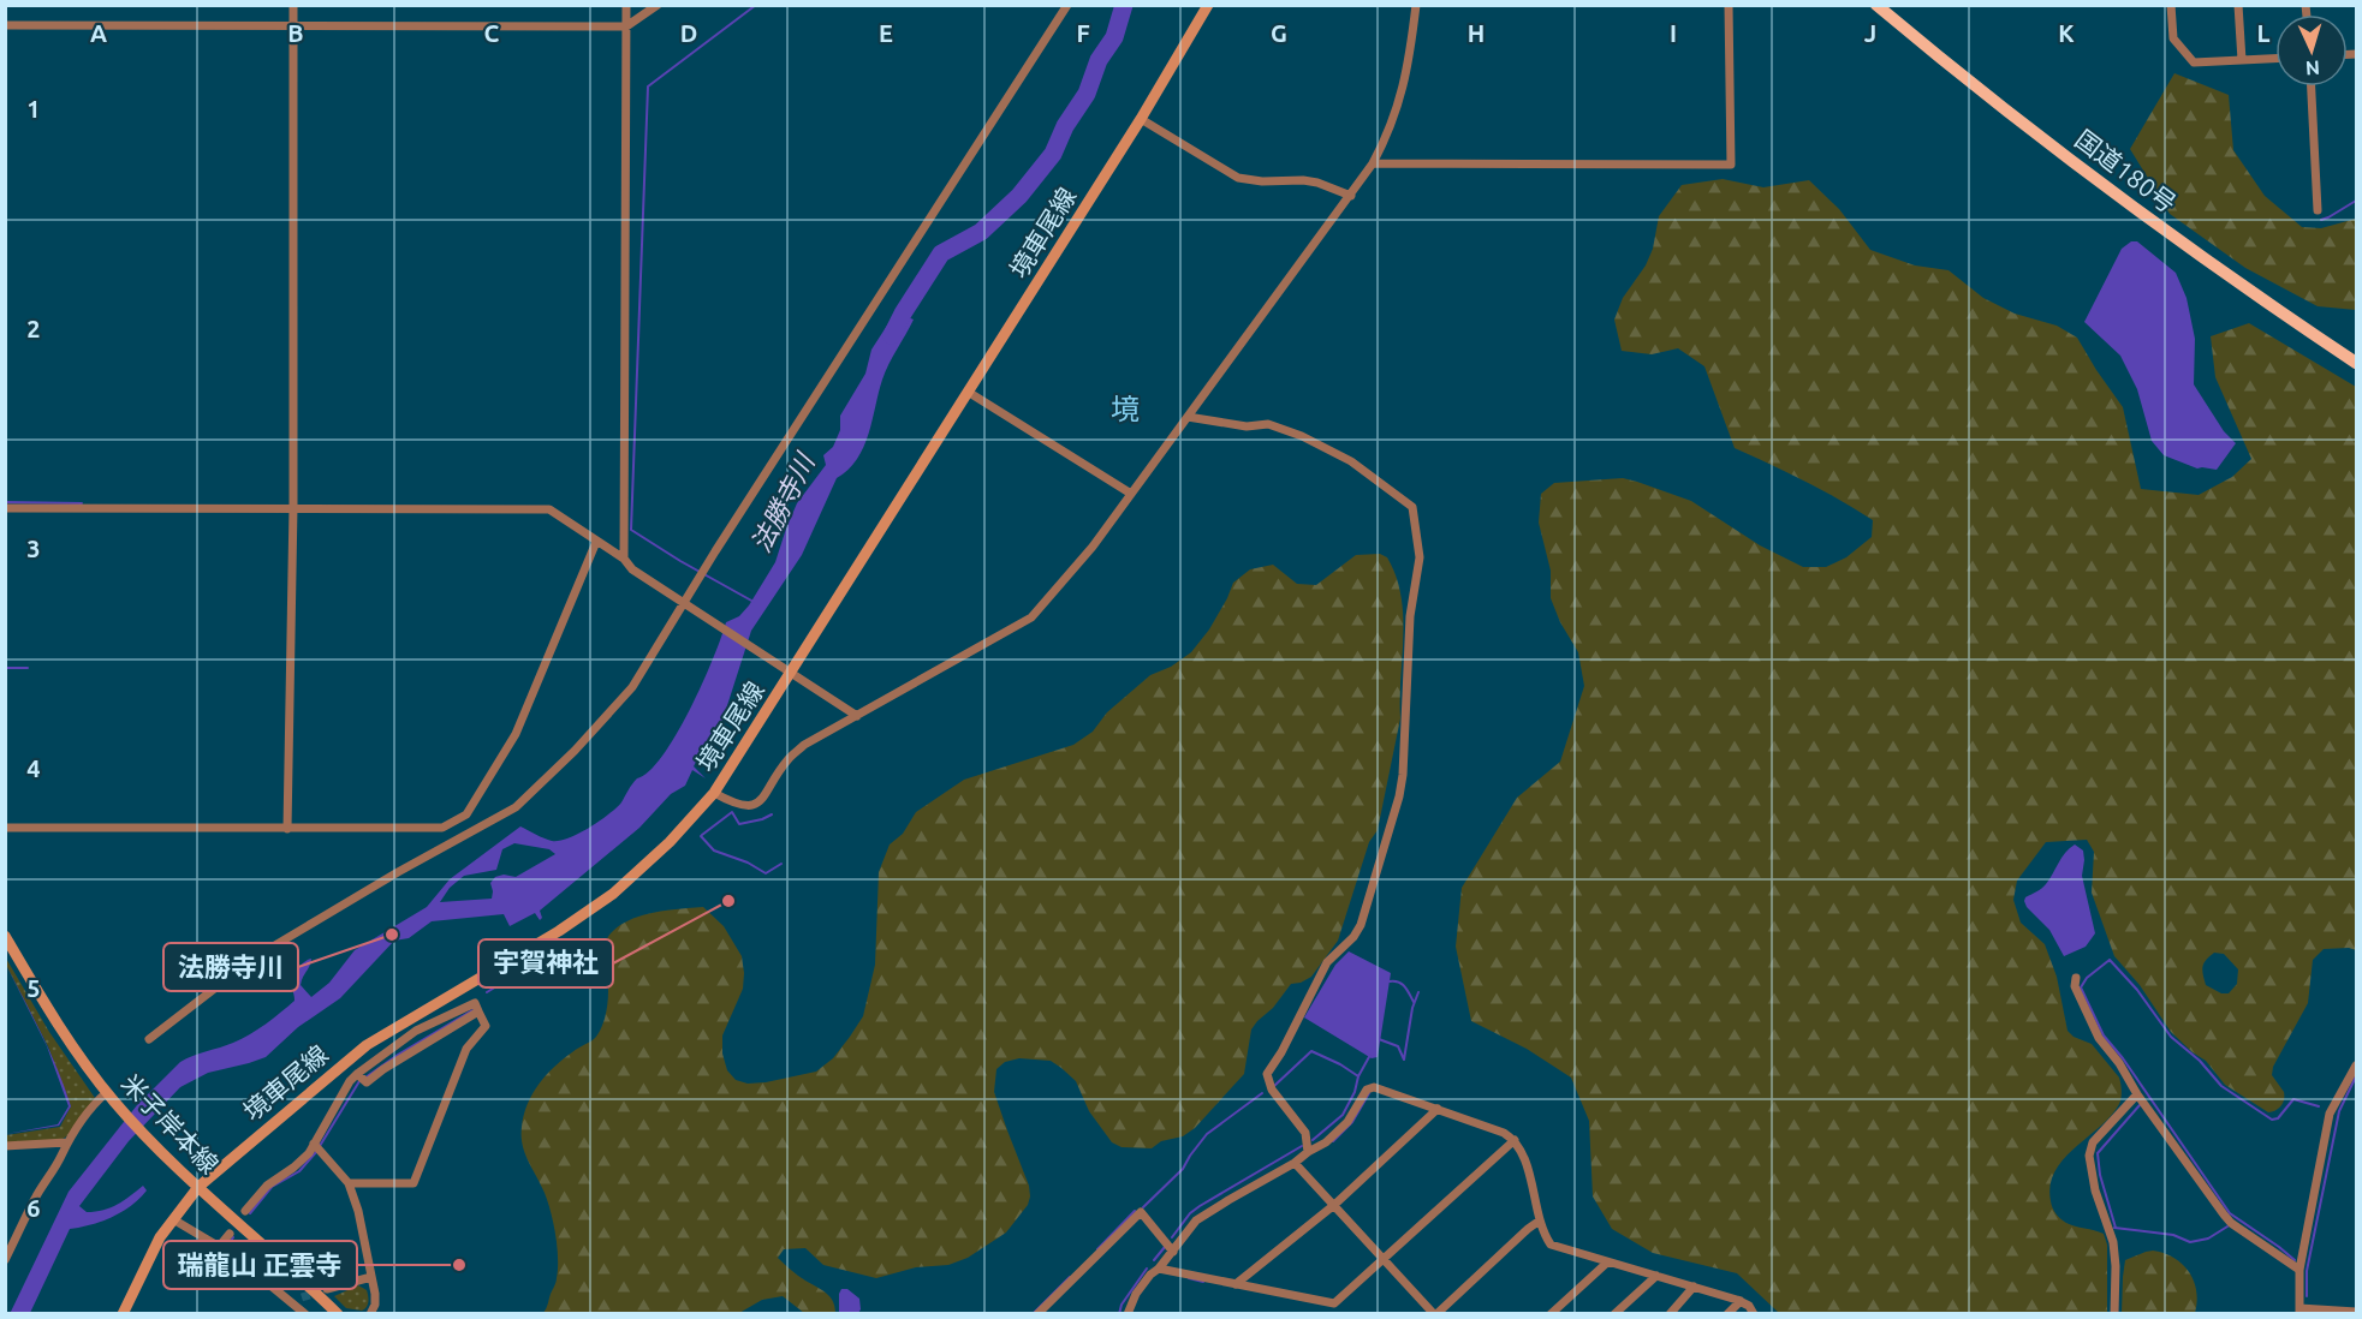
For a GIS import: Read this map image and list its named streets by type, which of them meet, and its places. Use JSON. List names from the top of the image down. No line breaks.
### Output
{"streets":{"highway":["国道180号"],"main road":["境車尾線","米子岸本線"]},"crossings":[["境車尾線","米子岸本線"]],"districts":["境"],"water":["法勝寺川"],"places":["宇賀神社","法勝寺川","瑞龍山 正雲寺"],"north":"bottom","grid":{"columns":["A","B","C","D","E","F","G","H","I","J","K","L"],"rows":["1","2","3","4","5","6"]}}
